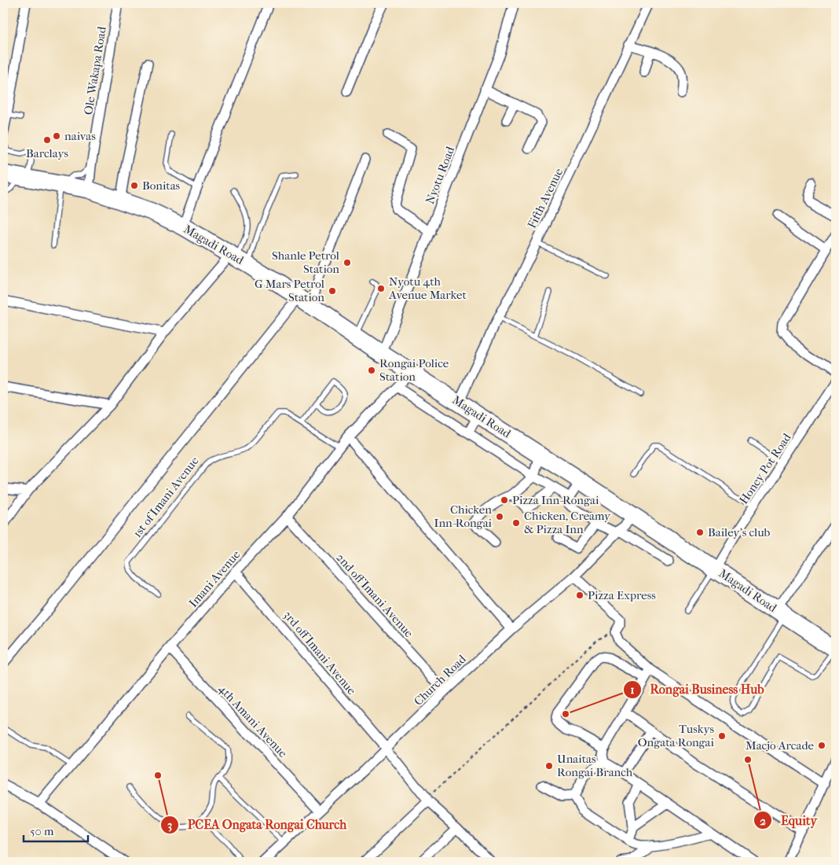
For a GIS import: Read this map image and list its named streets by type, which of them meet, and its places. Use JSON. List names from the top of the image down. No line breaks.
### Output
{"streets":{"highway":["Magadi Road"],"street":["Ole Wakapa Road","Nyotu Road","Fifth Avenue","Honey Pot Road","Imani Avenue","2nd off Imani Avenue","3rd off Imani Avenue","Church Road","4th Amani Avenue"],"lane":["1st of Imani Avenue"]},"crossings":[["Ole Wakapa Road","Magadi Road"],["Nyotu Road","Magadi Road"],["Fifth Avenue","Magadi Road"],["Magadi Road","Honey Pot Road"],["Magadi Road","Imani Avenue"],["Magadi Road","Church Road"],["1st of Imani Avenue","Imani Avenue"],["Imani Avenue","2nd off Imani Avenue"],["Imani Avenue","3rd off Imani Avenue"],["Imani Avenue","4th Amani Avenue"],["2nd off Imani Avenue","Church Road"],["3rd off Imani Avenue","Church Road"],["Church Road","4th Amani Avenue"]],"places":["naivas","Barclays","Bonitas","Shanle Petrol Station","Nyotu 4th Avenue Market","G Mars Petrol Station","Rongai Police Station","Pizza Inn-Rongai","Chicken Inn-Rongai","Chicken, Creamy & Pizza Inn","Bailey's club","Pizza Express","Rongai Business Hub","Tuskys Ongata Rongai","Macjo Arcade","Equity","Unaitas Rongai Branch","PCEA Ongata Rongai Church"],"scale_bar":"50 m"}
